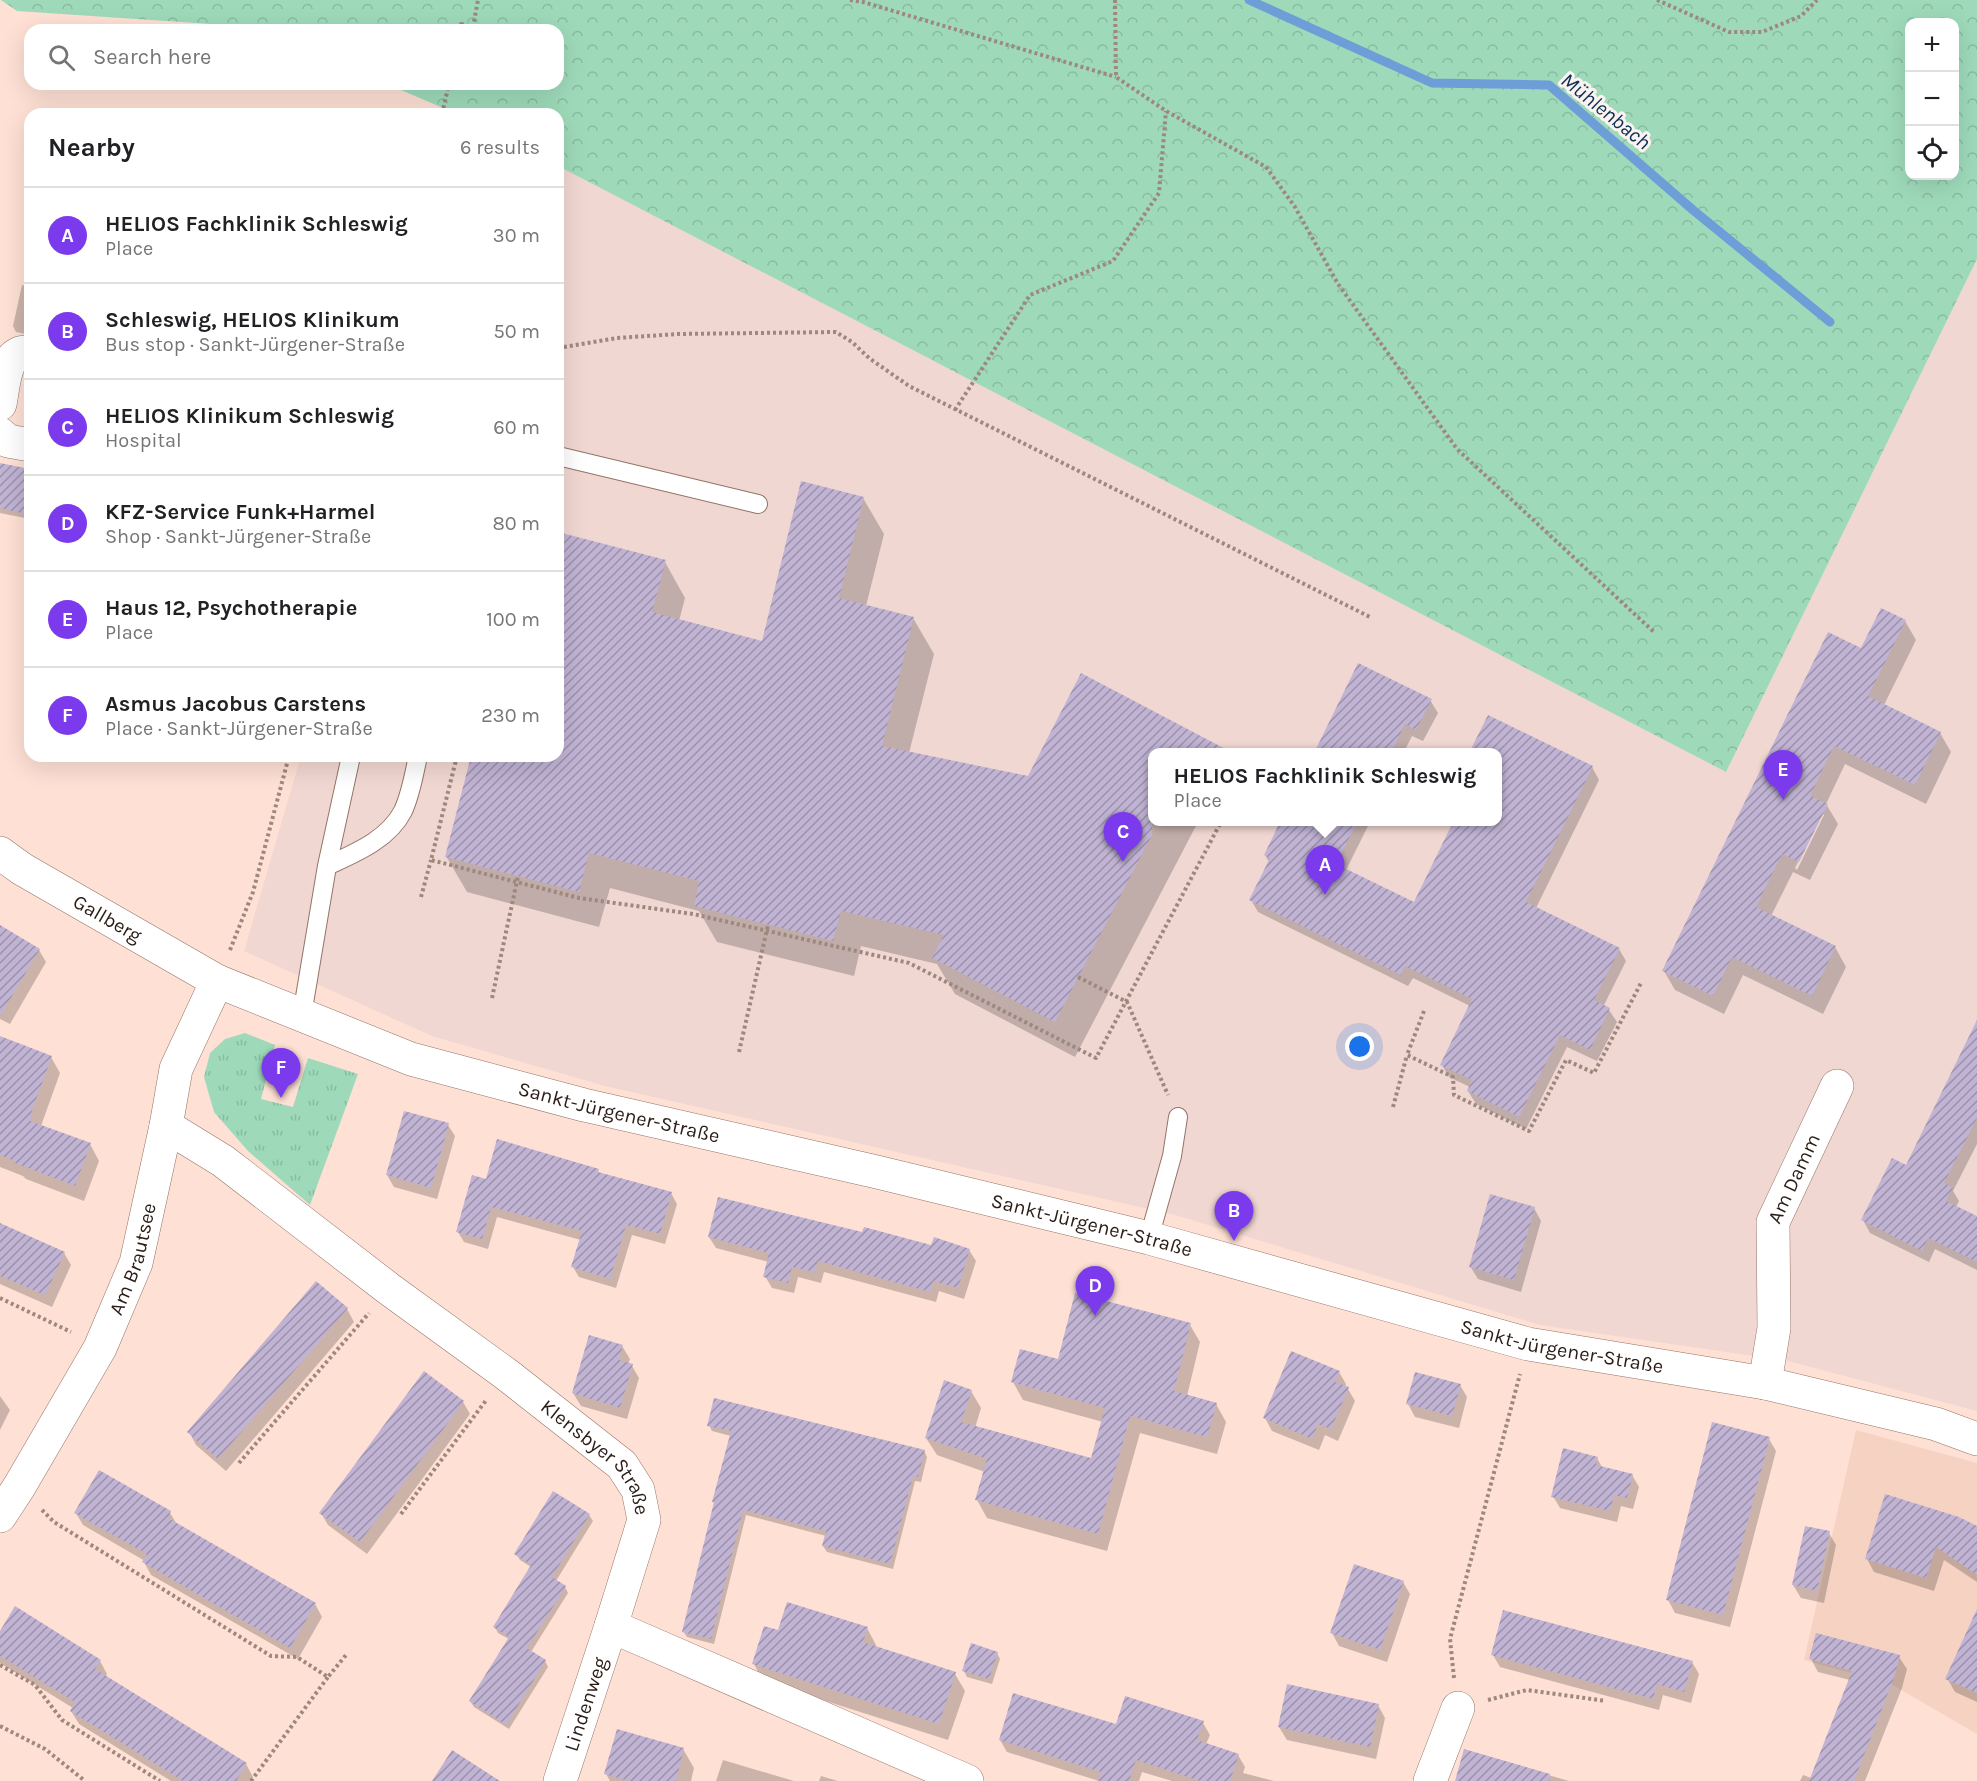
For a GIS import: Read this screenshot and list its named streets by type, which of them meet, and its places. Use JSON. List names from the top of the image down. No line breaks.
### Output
{"streets":{"street":["Gallberg","Sankt-Jürgener-Straße","Am Damm","Am Brautsee","Klensbyer Straße","Lindenweg"]},"crossings":[["Gallberg","Sankt-Jürgener-Straße"],["Gallberg","Am Brautsee"],["Sankt-Jürgener-Straße","Am Damm"],["Sankt-Jürgener-Straße","Am Brautsee"],["Am Brautsee","Klensbyer Straße"],["Klensbyer Straße","Lindenweg"]],"water":["Mühlenbach"],"page":{"map_buttons":["+","−"],"search":"Search here","heading":["Nearby","6 results"],"list":[{"mark":"A","name":"HELIOS Fachklinik Schleswig","note":"Place","value":"30 m"},{"mark":"B","name":"Schleswig, HELIOS Klinikum","note":"Bus stop · Sankt-Jürgener-Straße","value":"50 m"},{"mark":"C","name":"HELIOS Klinikum Schleswig","note":"Hospital","value":"60 m"},{"mark":"D","name":"KFZ-Service Funk+Harmel","note":"Shop · Sankt-Jürgener-Straße","value":"80 m"},{"mark":"E","name":"Haus 12, Psychotherapie","note":"Place","value":"100 m"},{"mark":"F","name":"Asmus Jacobus Carstens","note":"Place · Sankt-Jürgener-Straße","value":"230 m"}],"popup":["HELIOS Fachklinik Schleswig","Place"],"pins":["E","C","A","F","B","D"]}}
